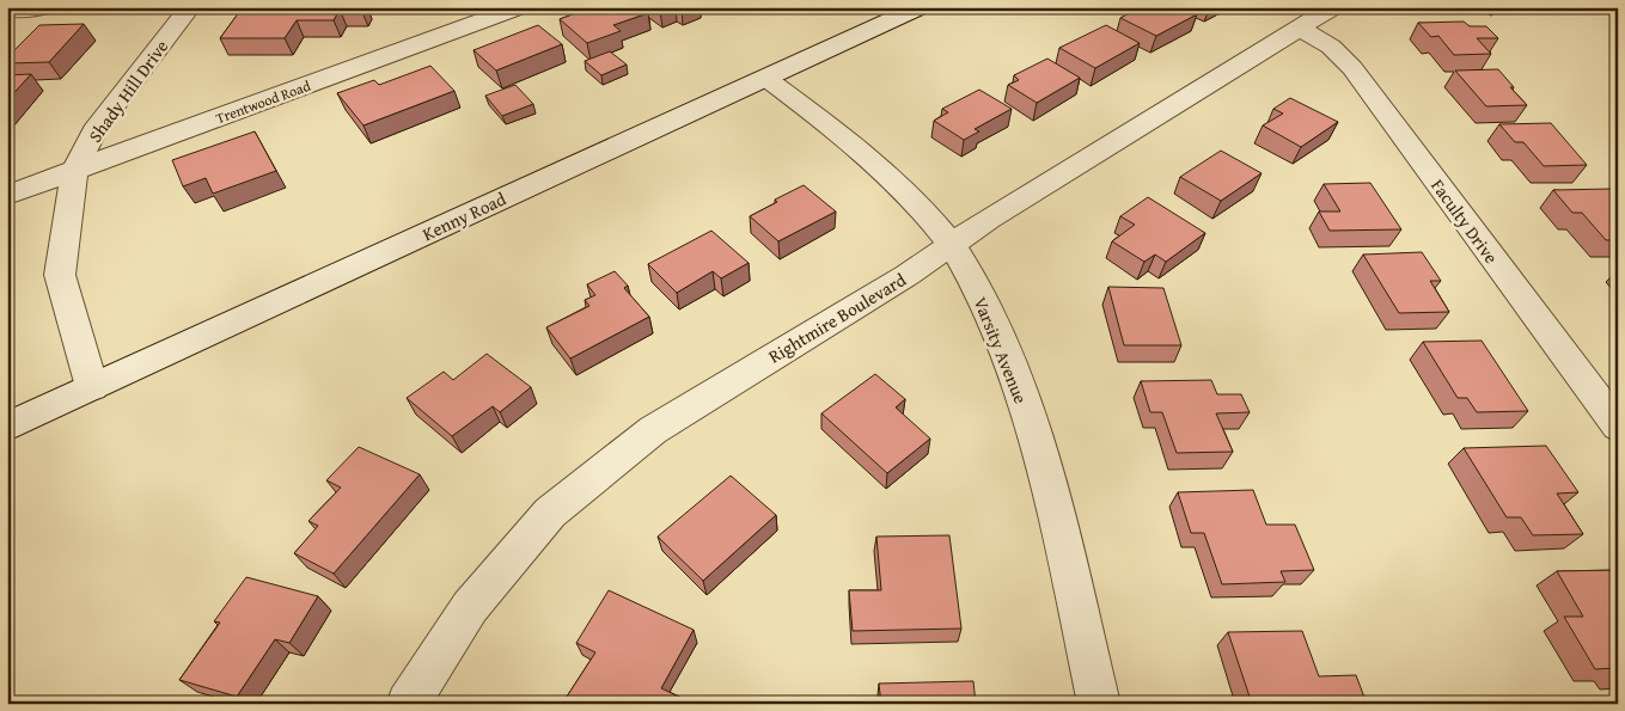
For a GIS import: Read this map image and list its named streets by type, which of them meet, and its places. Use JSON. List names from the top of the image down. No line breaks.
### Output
{"streets":{"street":["Shady Hill Drive","Trentwood Road","Kenny Road","Faculty Drive","Rightmire Boulevard","Varsity Avenue"]},"crossings":[["Shady Hill Drive","Trentwood Road"],["Shady Hill Drive","Kenny Road"],["Kenny Road","Varsity Avenue"],["Faculty Drive","Rightmire Boulevard"],["Rightmire Boulevard","Varsity Avenue"]]}
